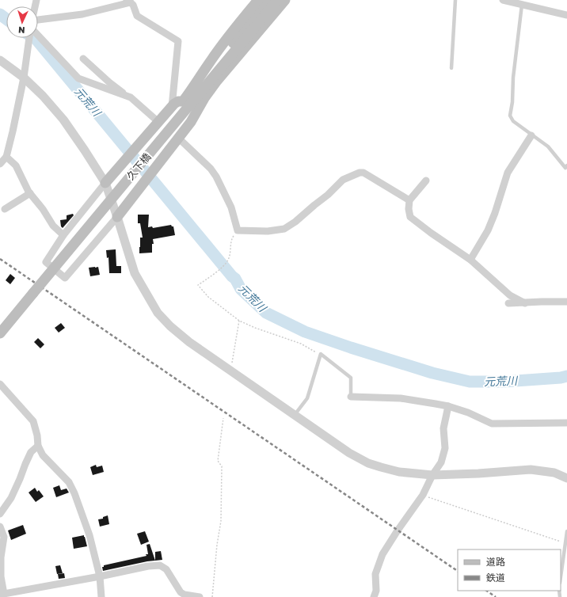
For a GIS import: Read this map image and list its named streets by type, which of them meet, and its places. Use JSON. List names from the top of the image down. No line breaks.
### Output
{"streets":{"main road":["久下橋"]},"water":["元荒川"],"legend":["道路","鉄道"],"north":"bottom"}
